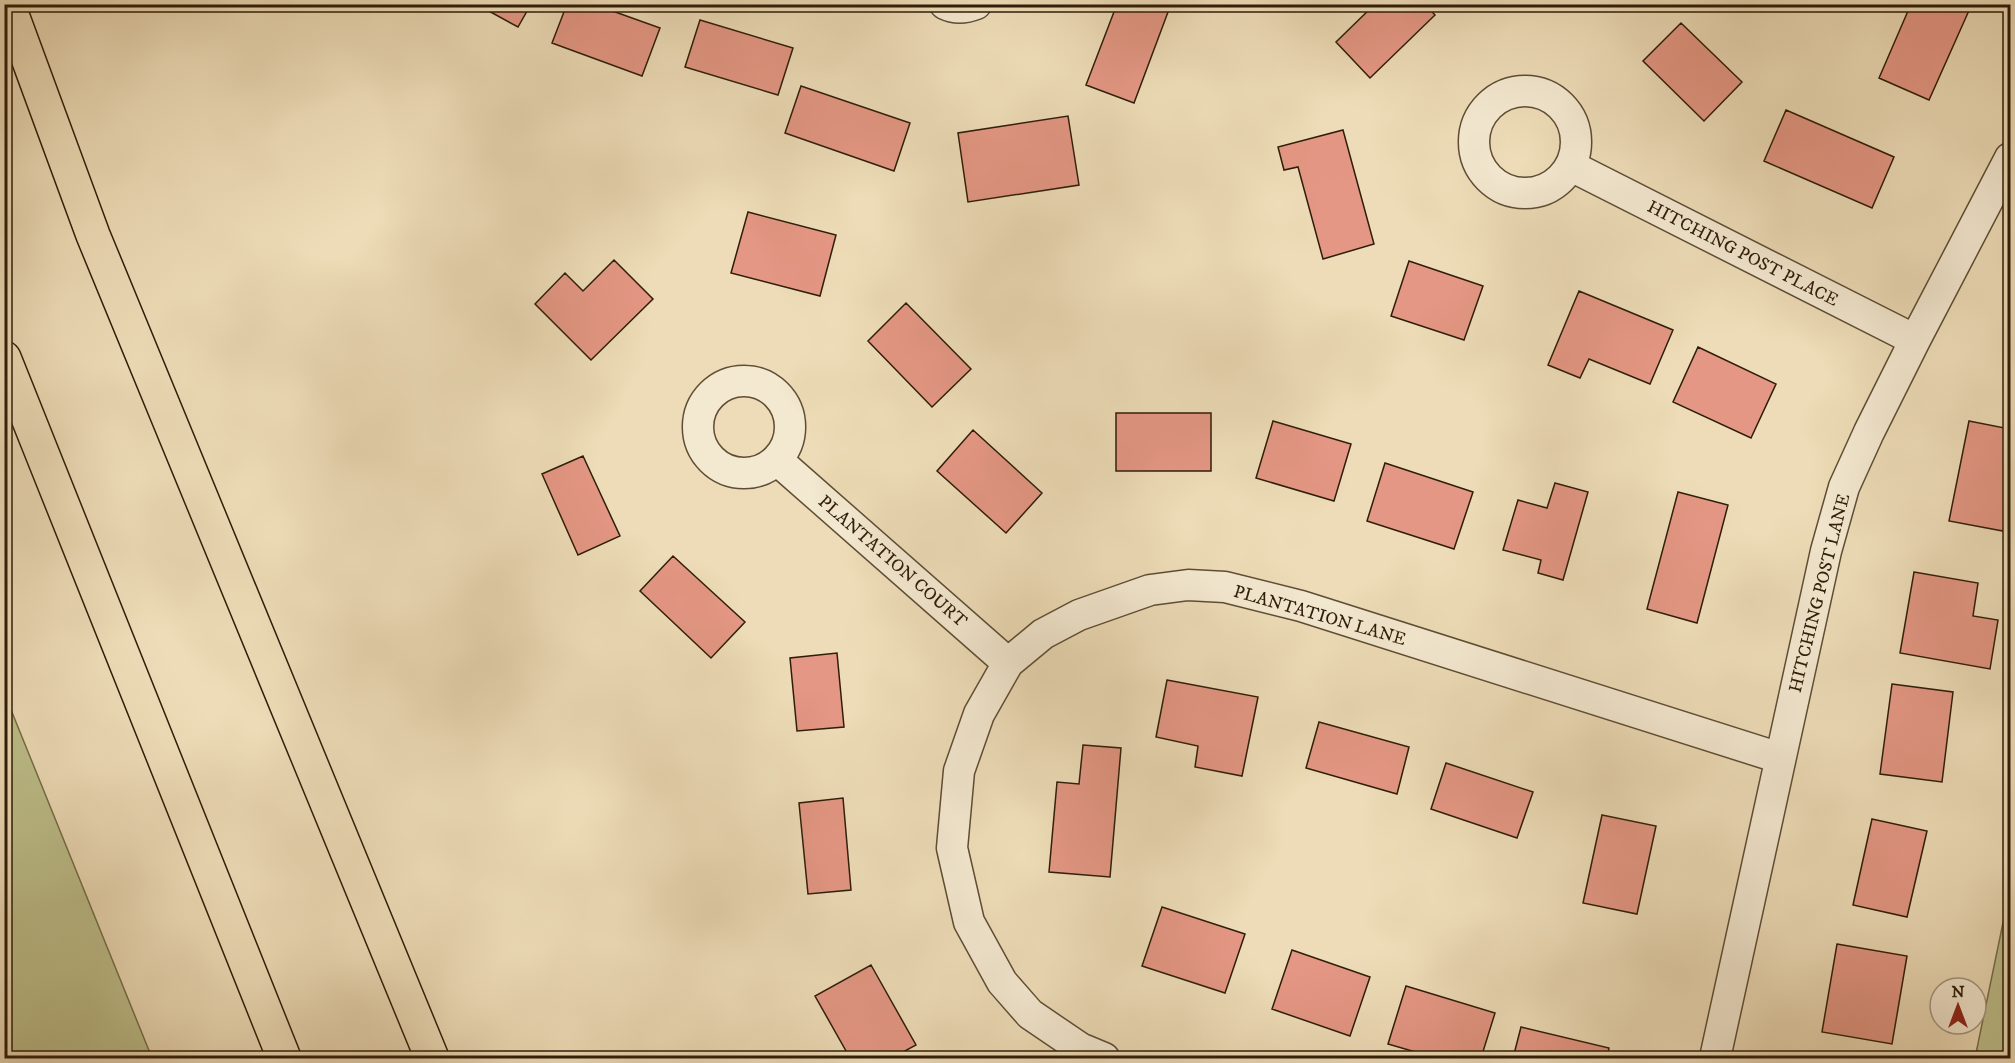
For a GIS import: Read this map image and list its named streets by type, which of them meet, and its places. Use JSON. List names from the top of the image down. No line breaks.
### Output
{"streets":{"street":["HITCHING POST PLACE","PLANTATION COURT","HITCHING POST LANE","PLANTATION LANE"]},"crossings":[["HITCHING POST PLACE","HITCHING POST LANE"],["PLANTATION COURT","PLANTATION LANE"],["HITCHING POST LANE","PLANTATION LANE"]],"north":"top"}
